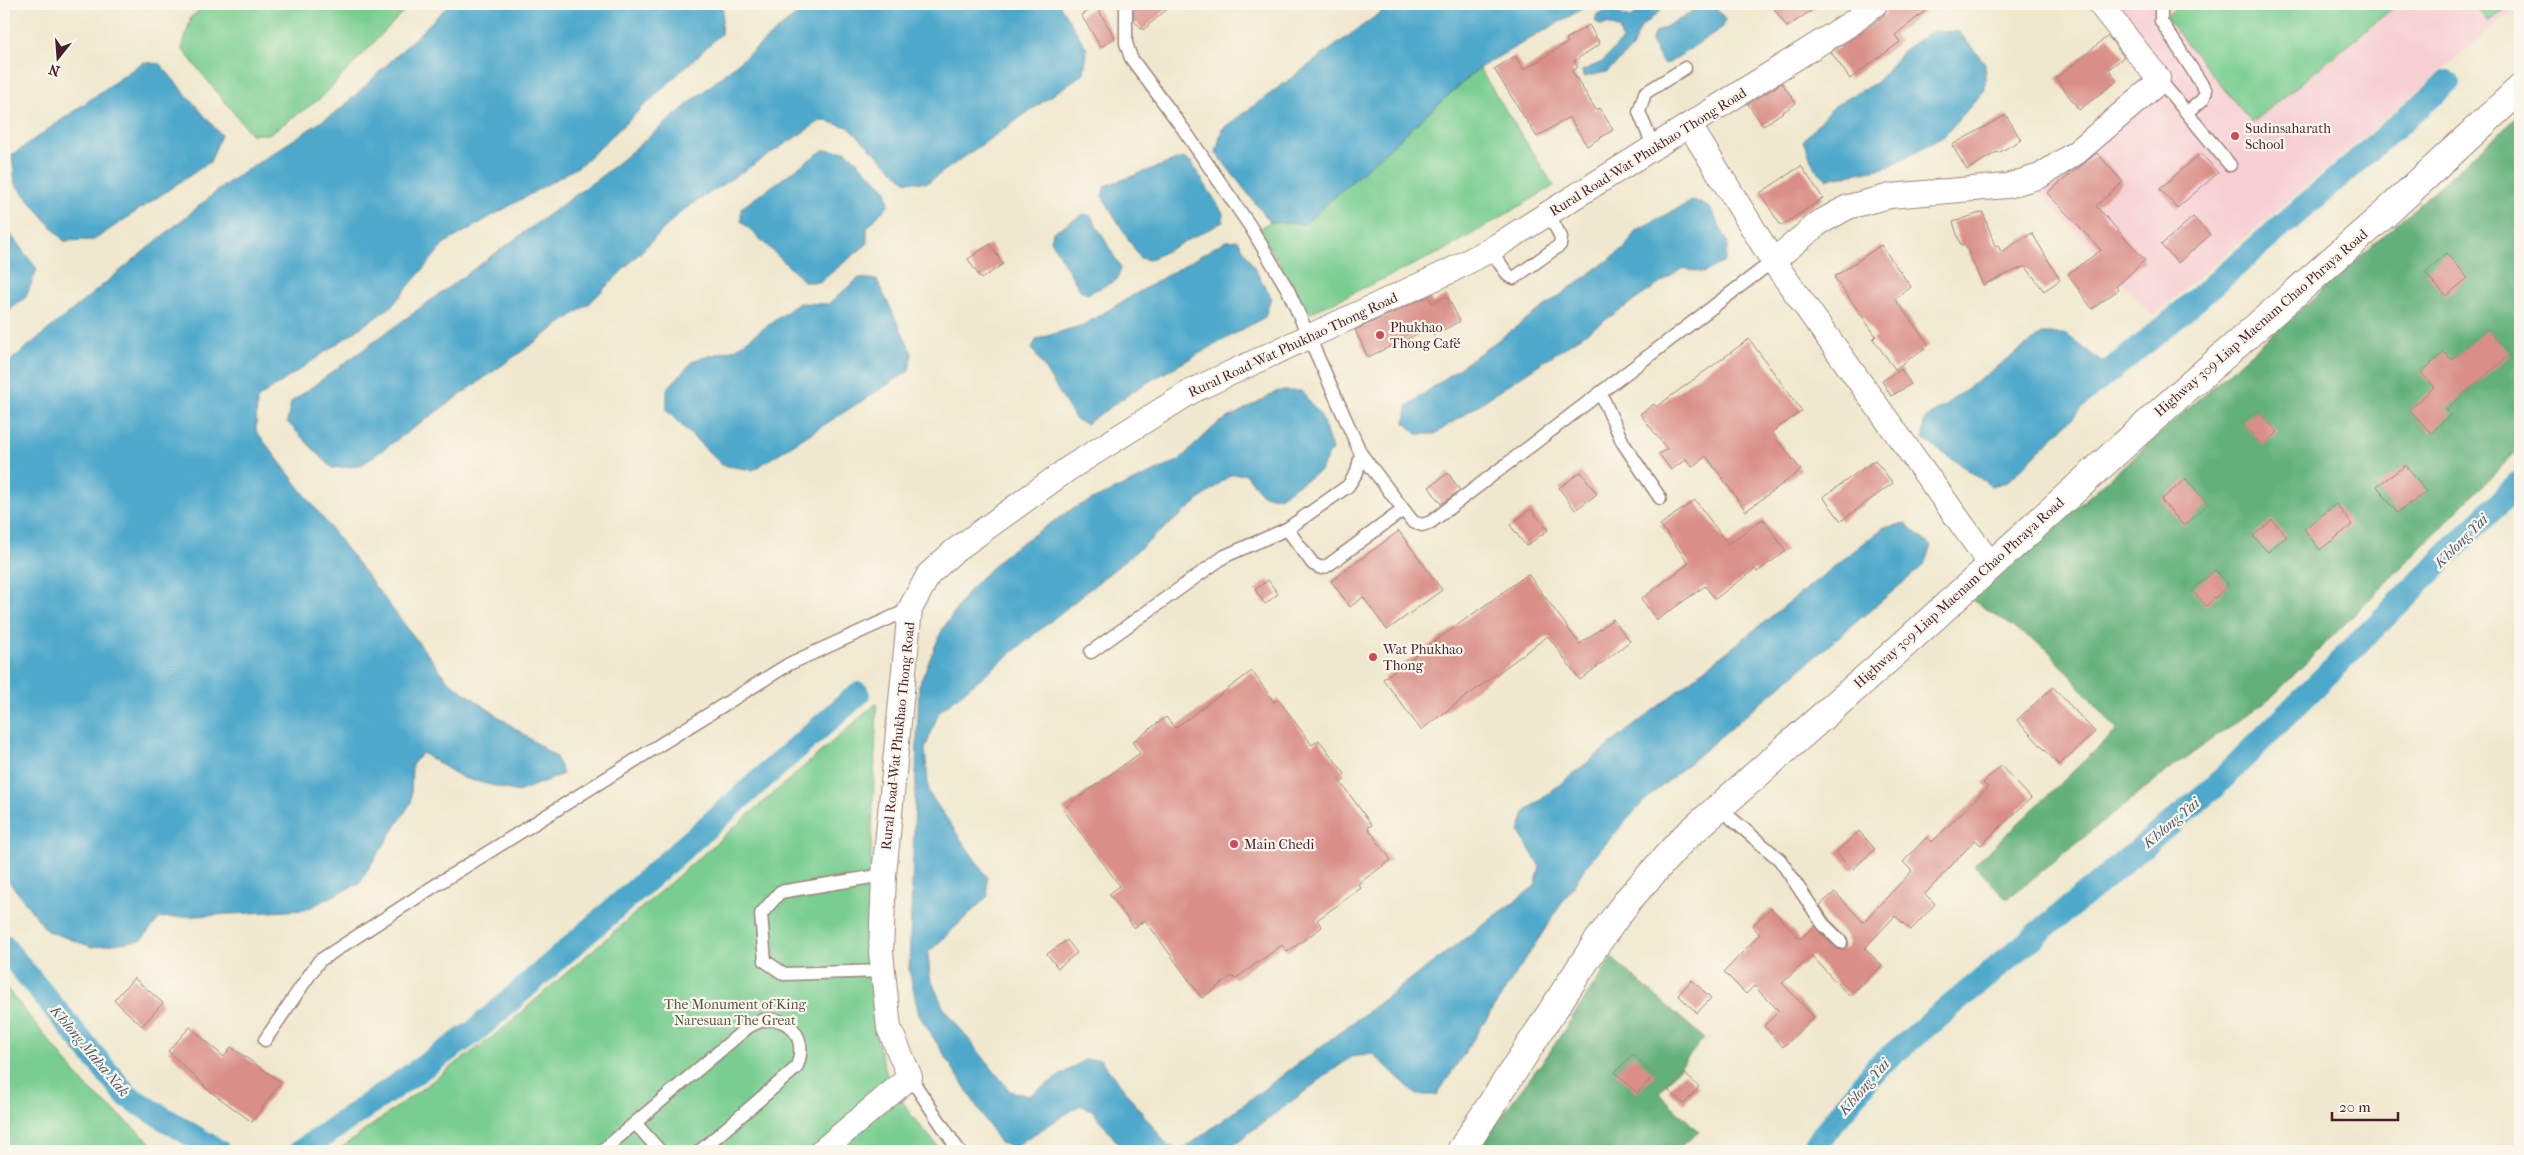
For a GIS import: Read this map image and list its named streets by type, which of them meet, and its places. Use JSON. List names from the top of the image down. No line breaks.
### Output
{"streets":{"street":["Rural Road-Wat Phukhao Thong Road","Highway 309-Liap Maenam Chao Phraya Road"]},"water":["Khlong Yai","Khlong Maha Nak"],"parks":["The Monument of King Naresuan The Great"],"places":["Sudinsaharath School","Phukhao Thong Café","Wat Phukhao Thong","Main Chedi"],"scale_bar":"20 m","north":"bottom"}
